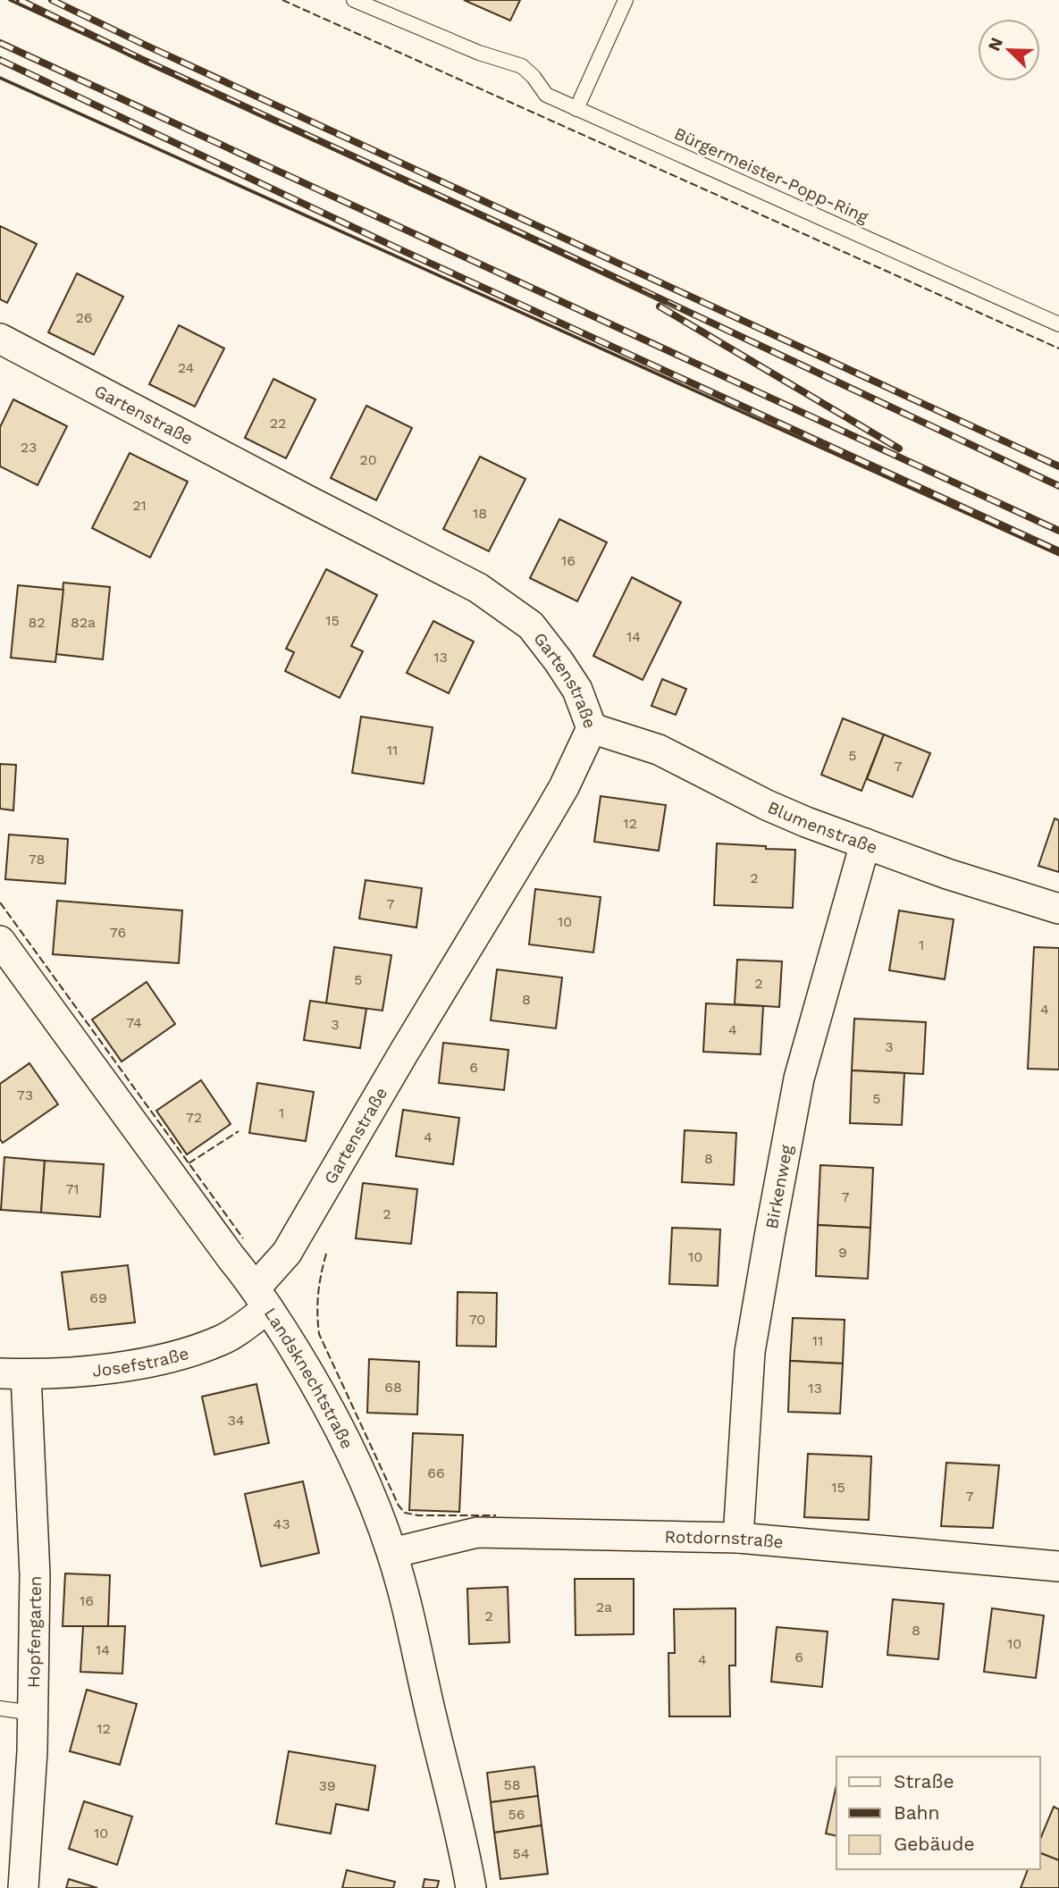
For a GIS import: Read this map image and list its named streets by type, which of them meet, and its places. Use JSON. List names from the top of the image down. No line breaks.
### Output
{"streets":{"street":["Gartenstraße","Blumenstraße","Birkenweg","Josefstraße","Landsknechtstraße","Rotdornstraße","Hopfengarten"],"lane":["Bürgermeister-Popp-Ring"]},"crossings":[["Gartenstraße","Blumenstraße"],["Gartenstraße","Josefstraße"],["Gartenstraße","Landsknechtstraße"],["Blumenstraße","Birkenweg"],["Birkenweg","Rotdornstraße"],["Josefstraße","Landsknechtstraße"],["Josefstraße","Hopfengarten"],["Landsknechtstraße","Rotdornstraße"]],"house_numbers":["26","24","22","23","20","21","18","16","15","82","82a","14","13","11","5","7","12","78","2","7","10","76","1","5","2","8","4","74","3","4","3","6","73","5","1","72","4","8","71","7","2","9","10","69","70","11","68","13","34","66","15","7","43","16","2a","2","8","10","14","6","4","12","58","39","56","10","54"],"legend":["Straße","Bahn","Gebäude"],"north":"top left"}
